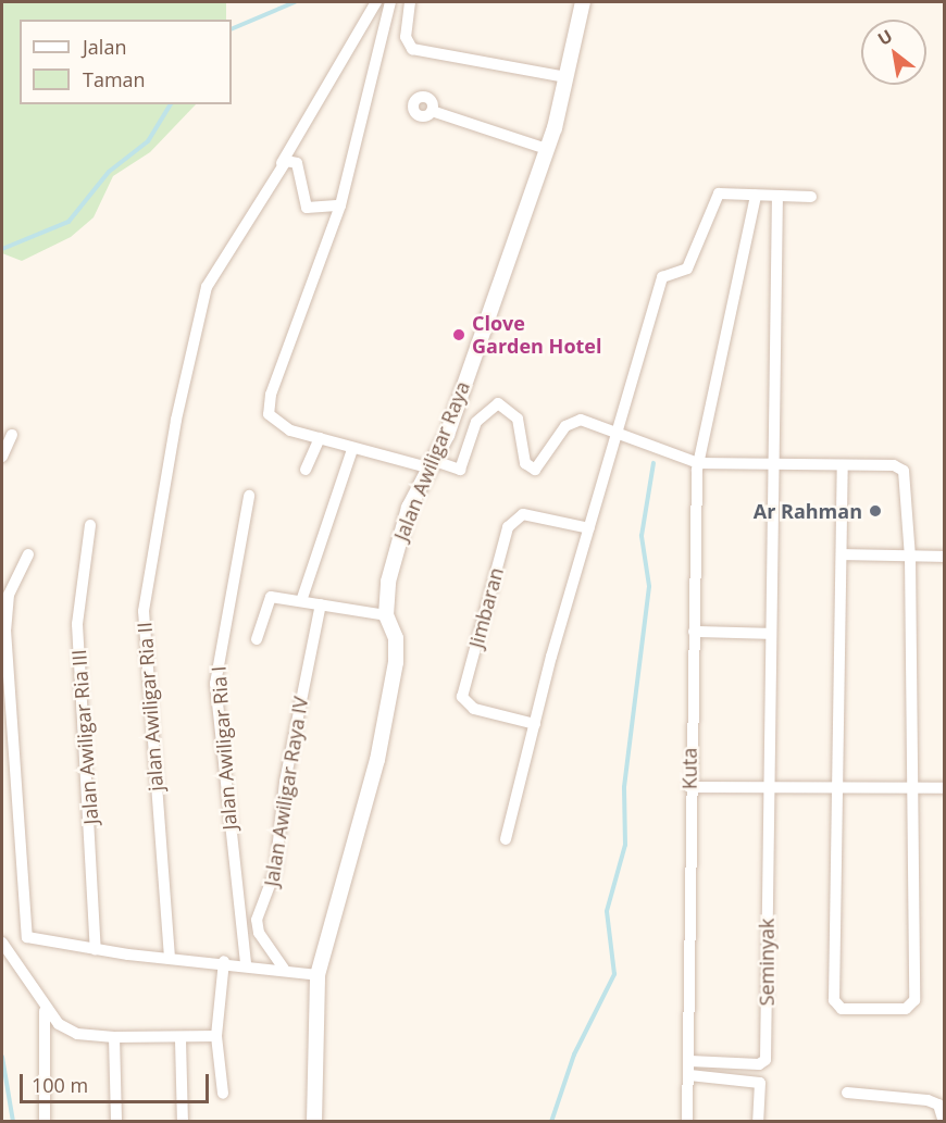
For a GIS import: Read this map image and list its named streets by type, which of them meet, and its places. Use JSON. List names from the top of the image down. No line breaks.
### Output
{"streets":{"street":["Jalan Awiligar Raya","Jimbaran","jalan Awiligar Ria II","Jalan Awiligar Ria III","Jalan Awiligar Ria I","Kuta","Jalan Awiligar Raya IV","Seminyak"]},"crossings":[["Kuta","Seminyak"]],"places":["Clove Garden Hotel","Ar Rahman"],"legend":["Jalan","Taman"],"scale_bar":"100 m","north":"top left"}
